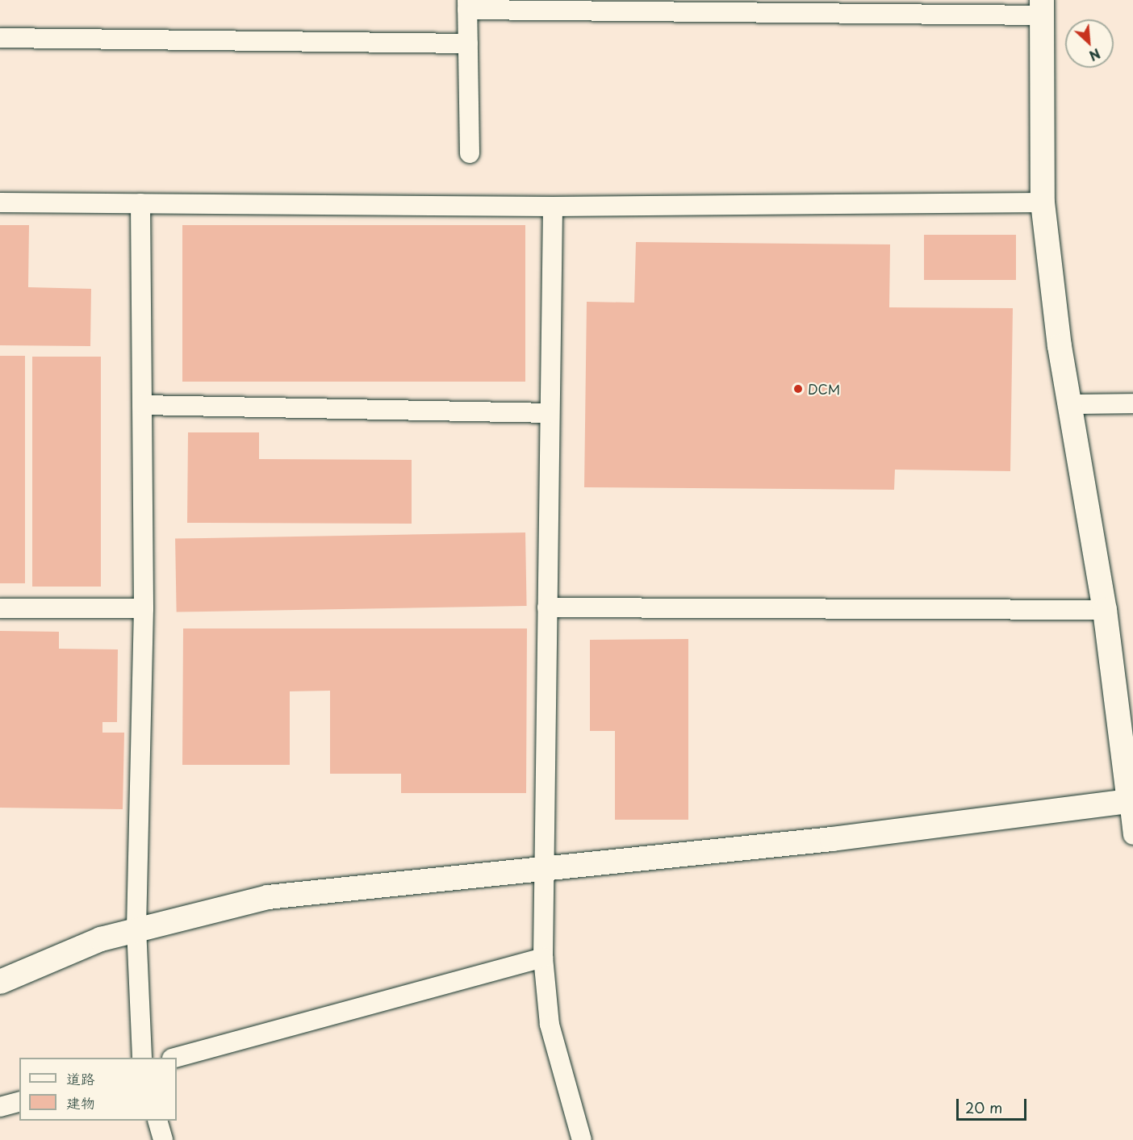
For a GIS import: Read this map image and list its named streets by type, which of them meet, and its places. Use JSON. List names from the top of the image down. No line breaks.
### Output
{"places":["DCM"],"legend":["道路","建物"],"scale_bar":"20 m","north":"bottom right"}
